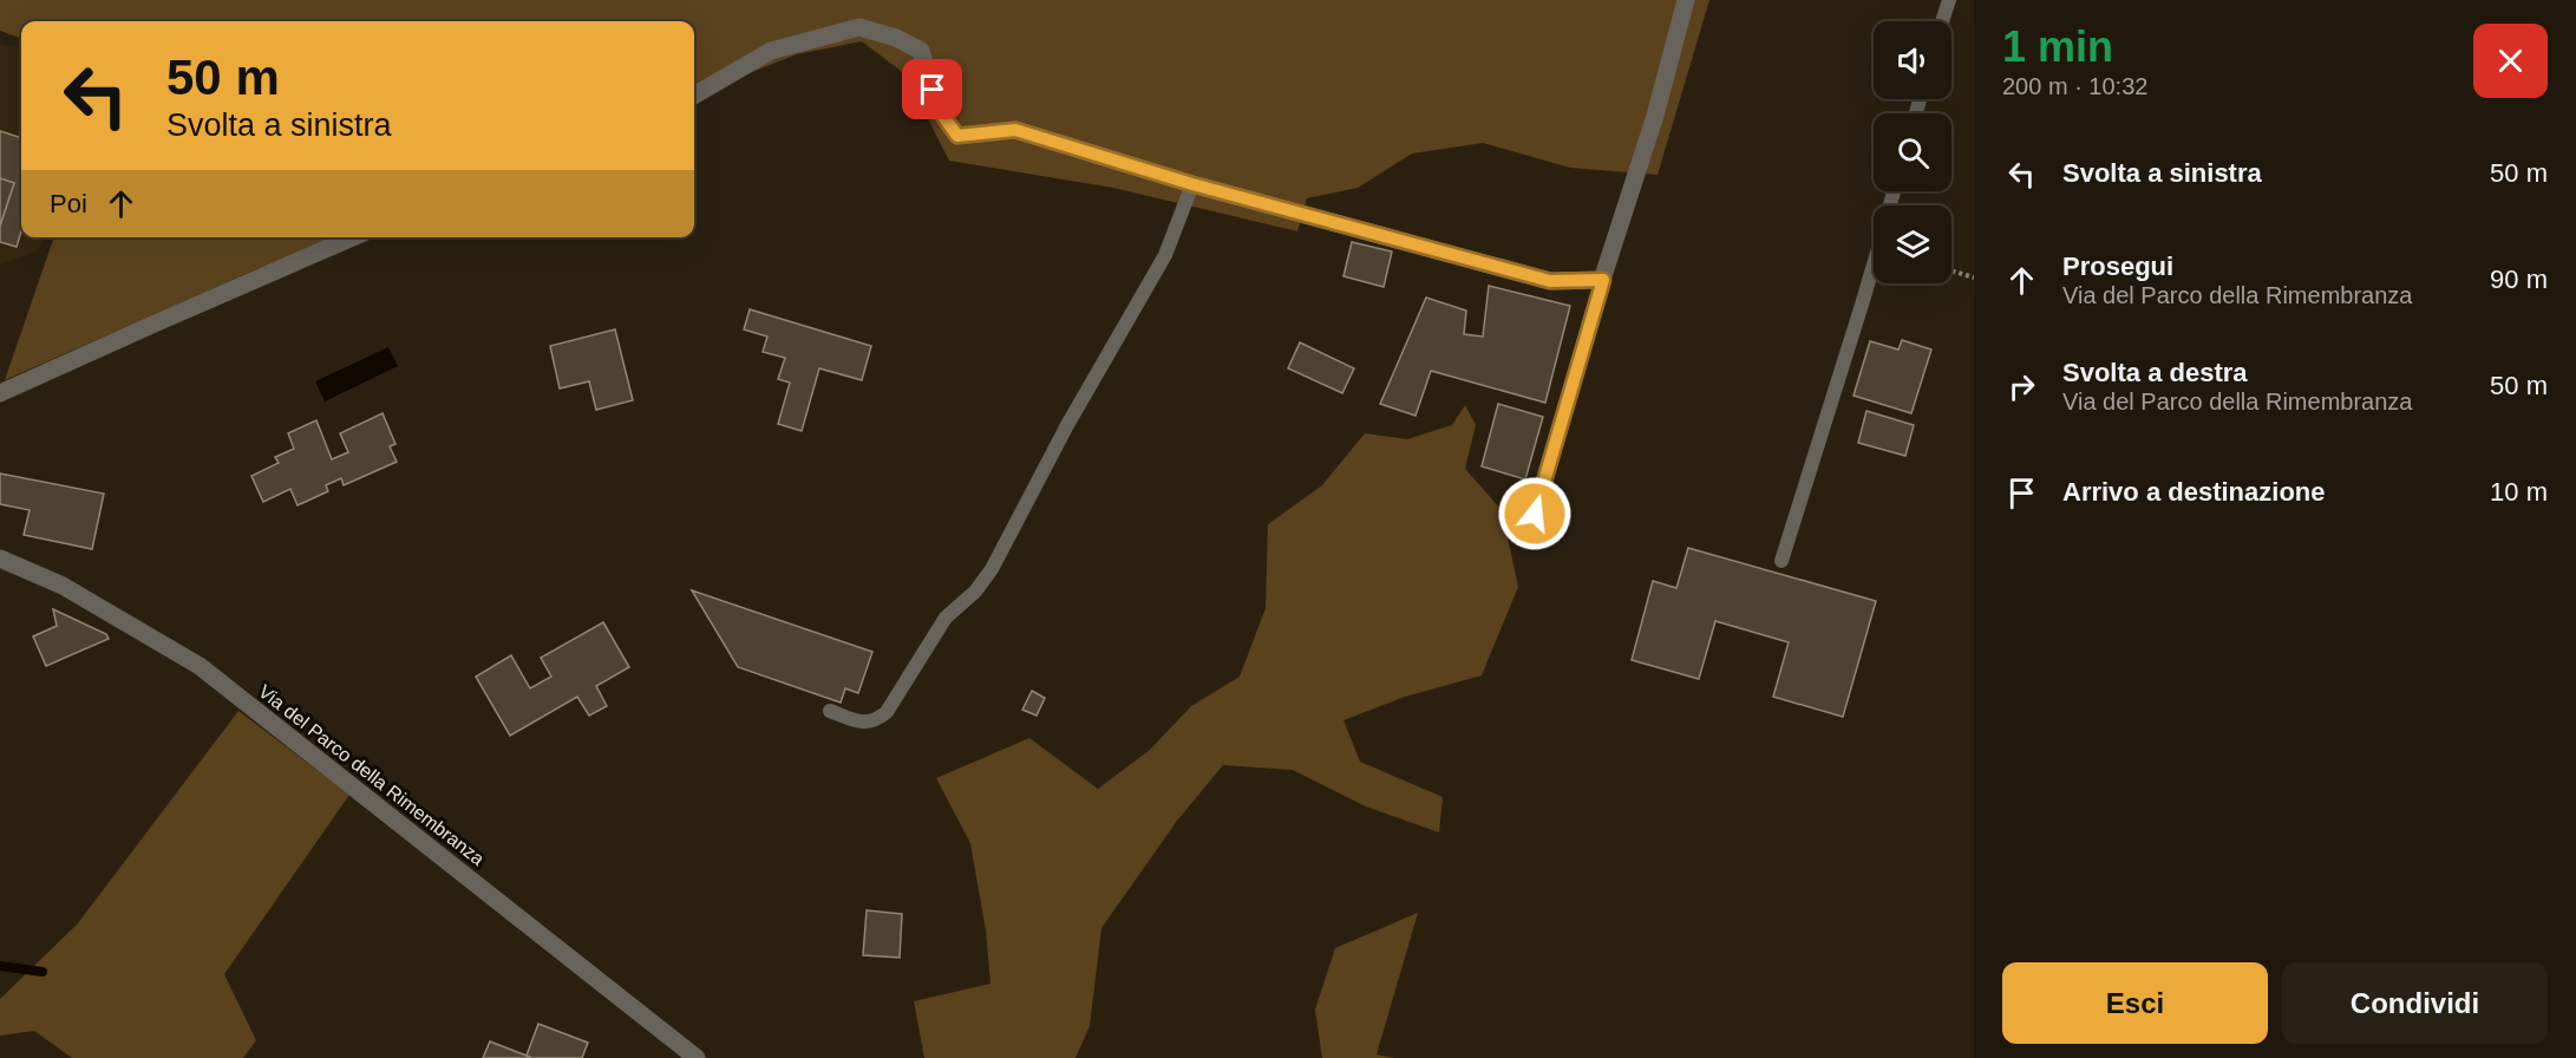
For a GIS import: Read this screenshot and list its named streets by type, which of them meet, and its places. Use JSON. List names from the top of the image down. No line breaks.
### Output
{"streets":{"street":["Via del Parco della Rimembranza"]},"page":{"heading":["1 min","200 m · 10:32"],"turn":["50 m","Svolta a sinistra"],"list":[{"name":"Svolta a sinistra","value":"50 m"},{"name":"Prosegui","note":"Via del Parco della Rimembranza","value":"90 m"},{"name":"Svolta a destra","note":"Via del Parco della Rimembranza","value":"50 m"},{"name":"Arrivo a destinazione","value":"10 m"}],"then":"Poi","buttons":["Esci","Condividi"]}}
